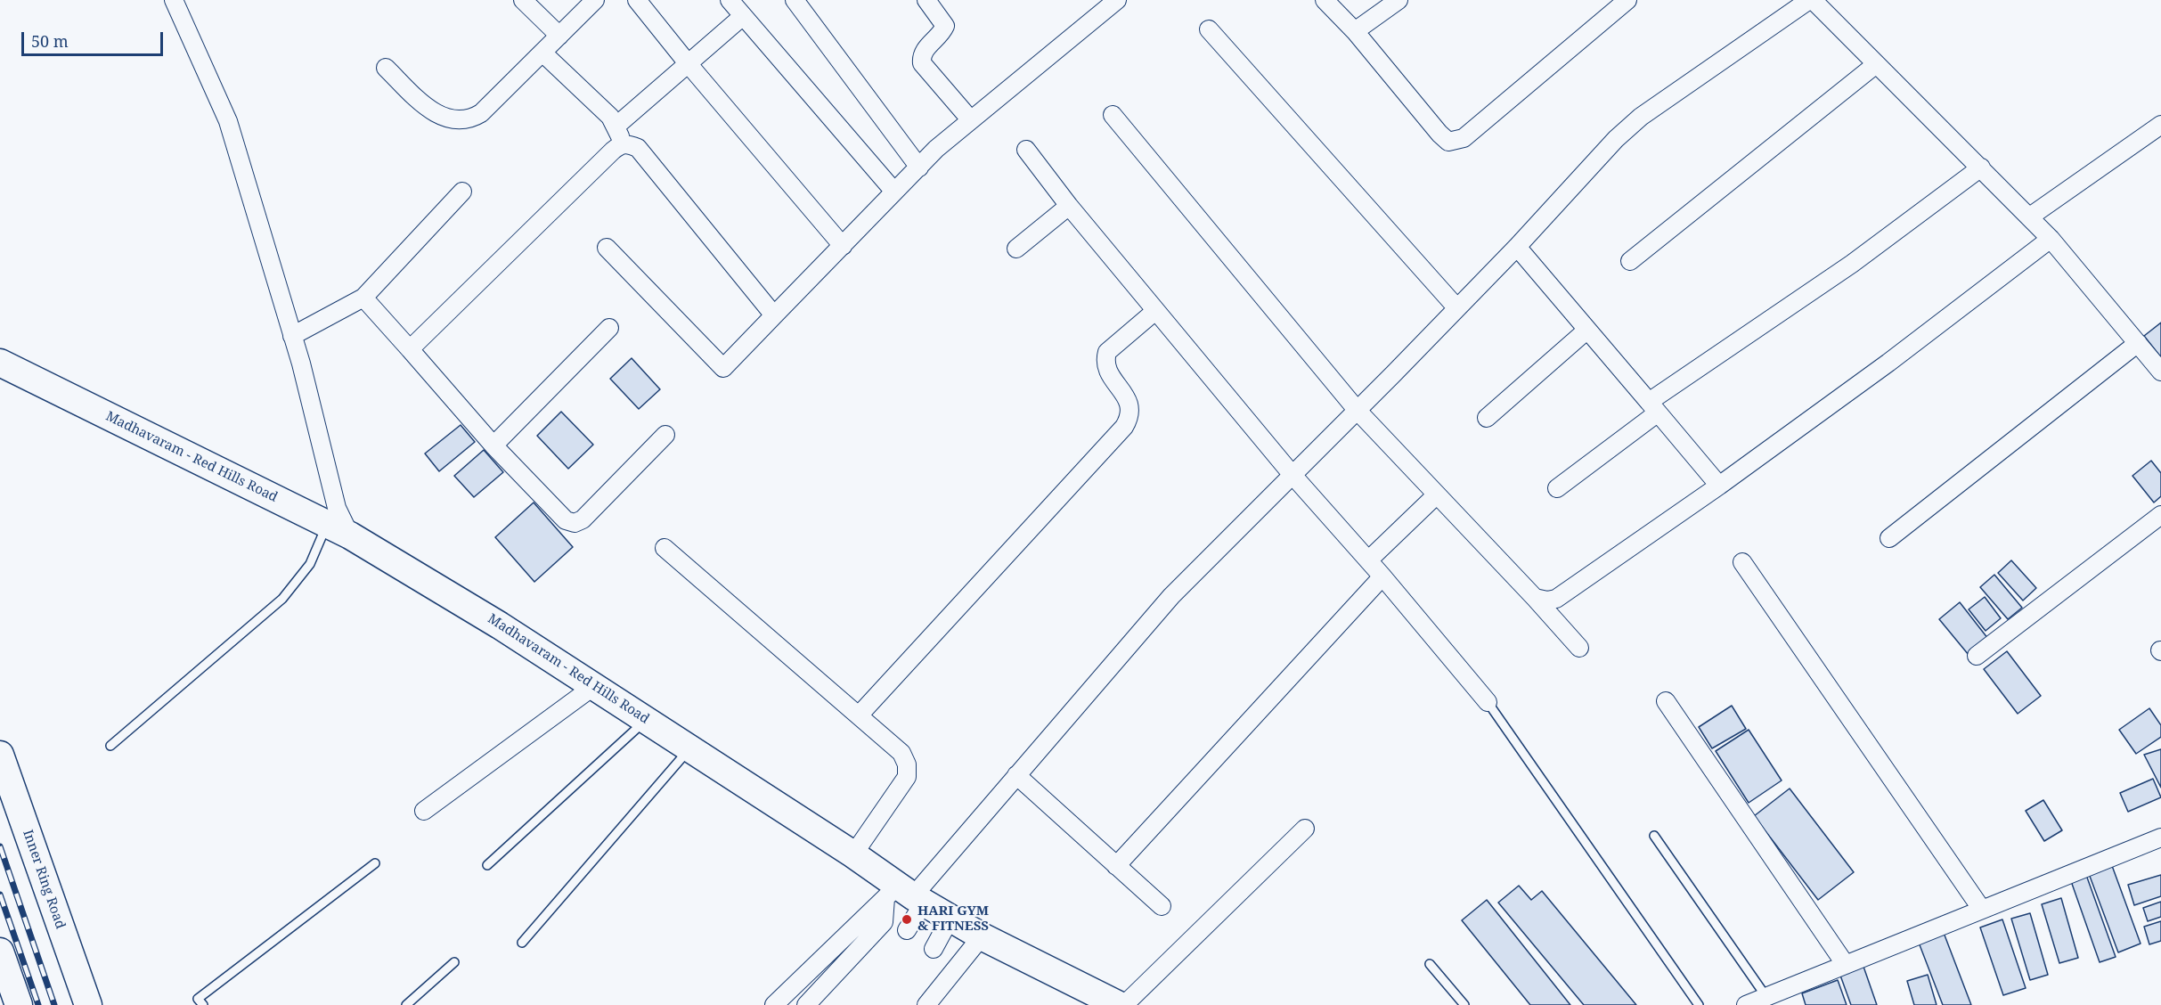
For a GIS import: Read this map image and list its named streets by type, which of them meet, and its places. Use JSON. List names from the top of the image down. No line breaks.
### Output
{"streets":{"main road":["Madhavaram - Red Hills Road","Inner Ring Road"]},"places":["HARI GYM & FITNESS"],"scale_bar":"50 m"}
